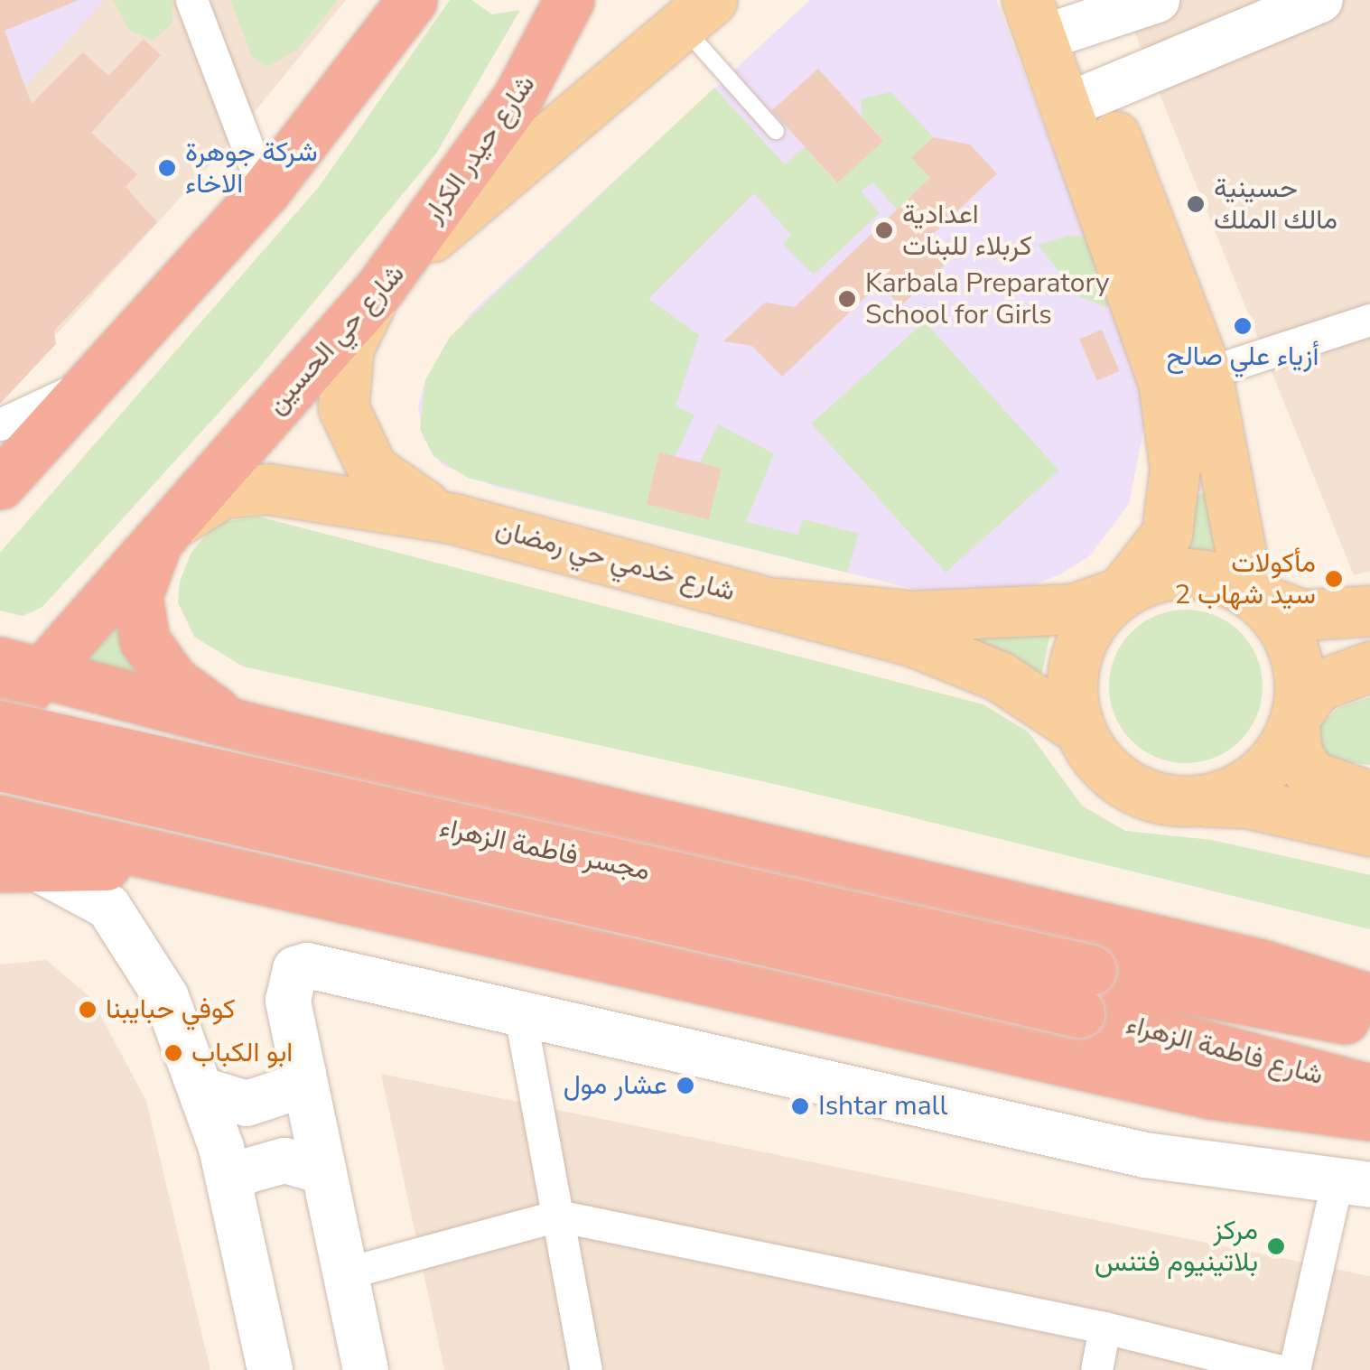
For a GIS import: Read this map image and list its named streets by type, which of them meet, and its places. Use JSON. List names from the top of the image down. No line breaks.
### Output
{"streets":{"highway":["شارع حيدر الكرار","شارع حي الحسين","مجسر فاطمة الزهراء","شارع فاطمة الزهراء"],"main road":["شارع خدمي حي رمضان"]},"crossings":[["شارع حيدر الكرار","شارع حي الحسين"],["شارع حي الحسين","مجسر فاطمة الزهراء"],["مجسر فاطمة الزهراء","شارع فاطمة الزهراء"]],"places":["شركة جوهرة الاخاء","حسينية مالك الملك","اعدادية كربلاء للبنات","Karbala Preparatory School for Girls","أزياء علي صالح","مأكولات سيد شهاب 2","كوفي حبايبنا","ابو الكباب","عشار مول","Ishtar mall","مركز بلاتينيوم فتنس"]}
